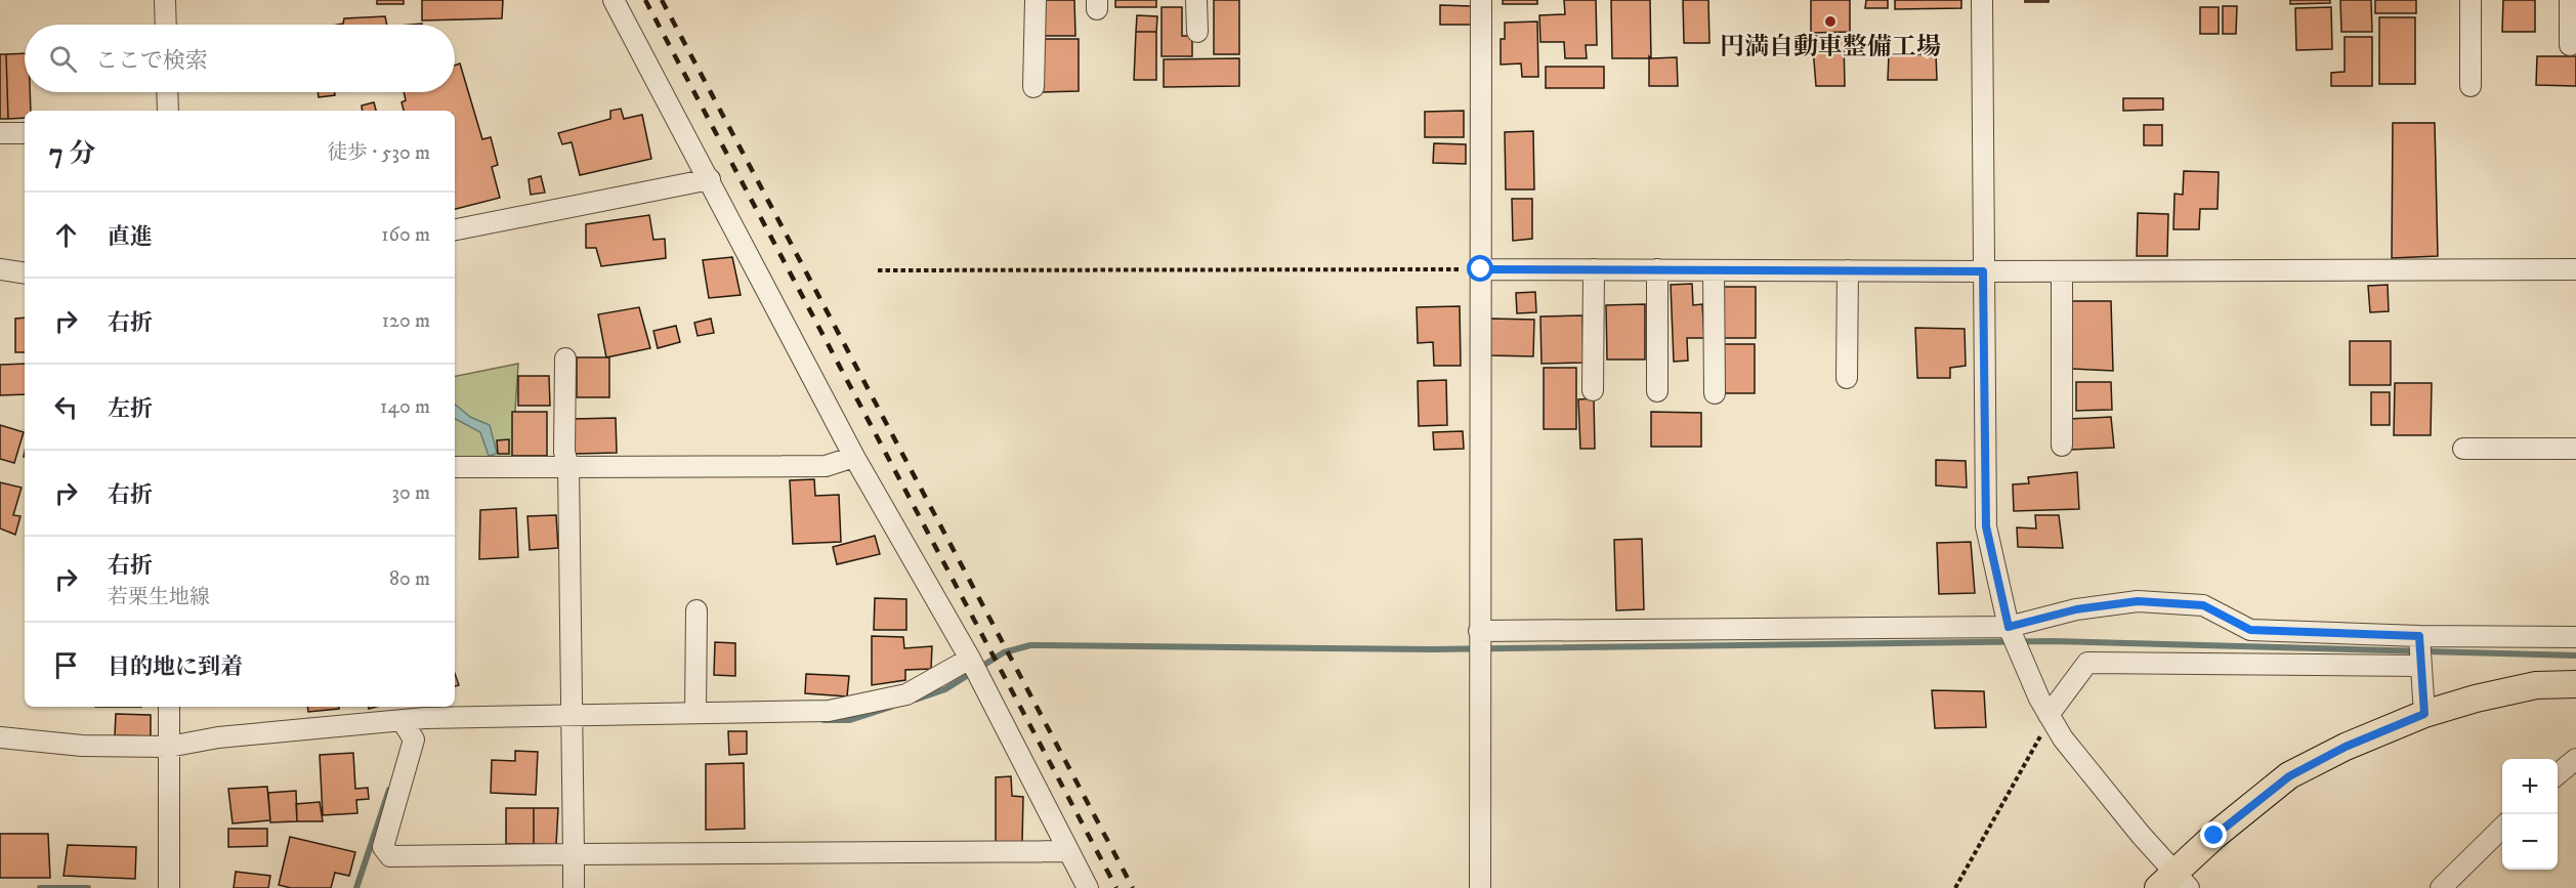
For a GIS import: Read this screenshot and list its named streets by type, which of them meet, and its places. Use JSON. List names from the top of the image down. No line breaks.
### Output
{"places":["円満自動車整備工場"],"page":{"search":"ここで検索","heading":["7 分","徒歩 · 530 m"],"list":[["直進","160 m"],["右折","120 m"],["左折","140 m"],["右折","30 m"],["右折","若栗生地線","80 m"],"目的地に到着"],"map_buttons":["+","−"]}}
